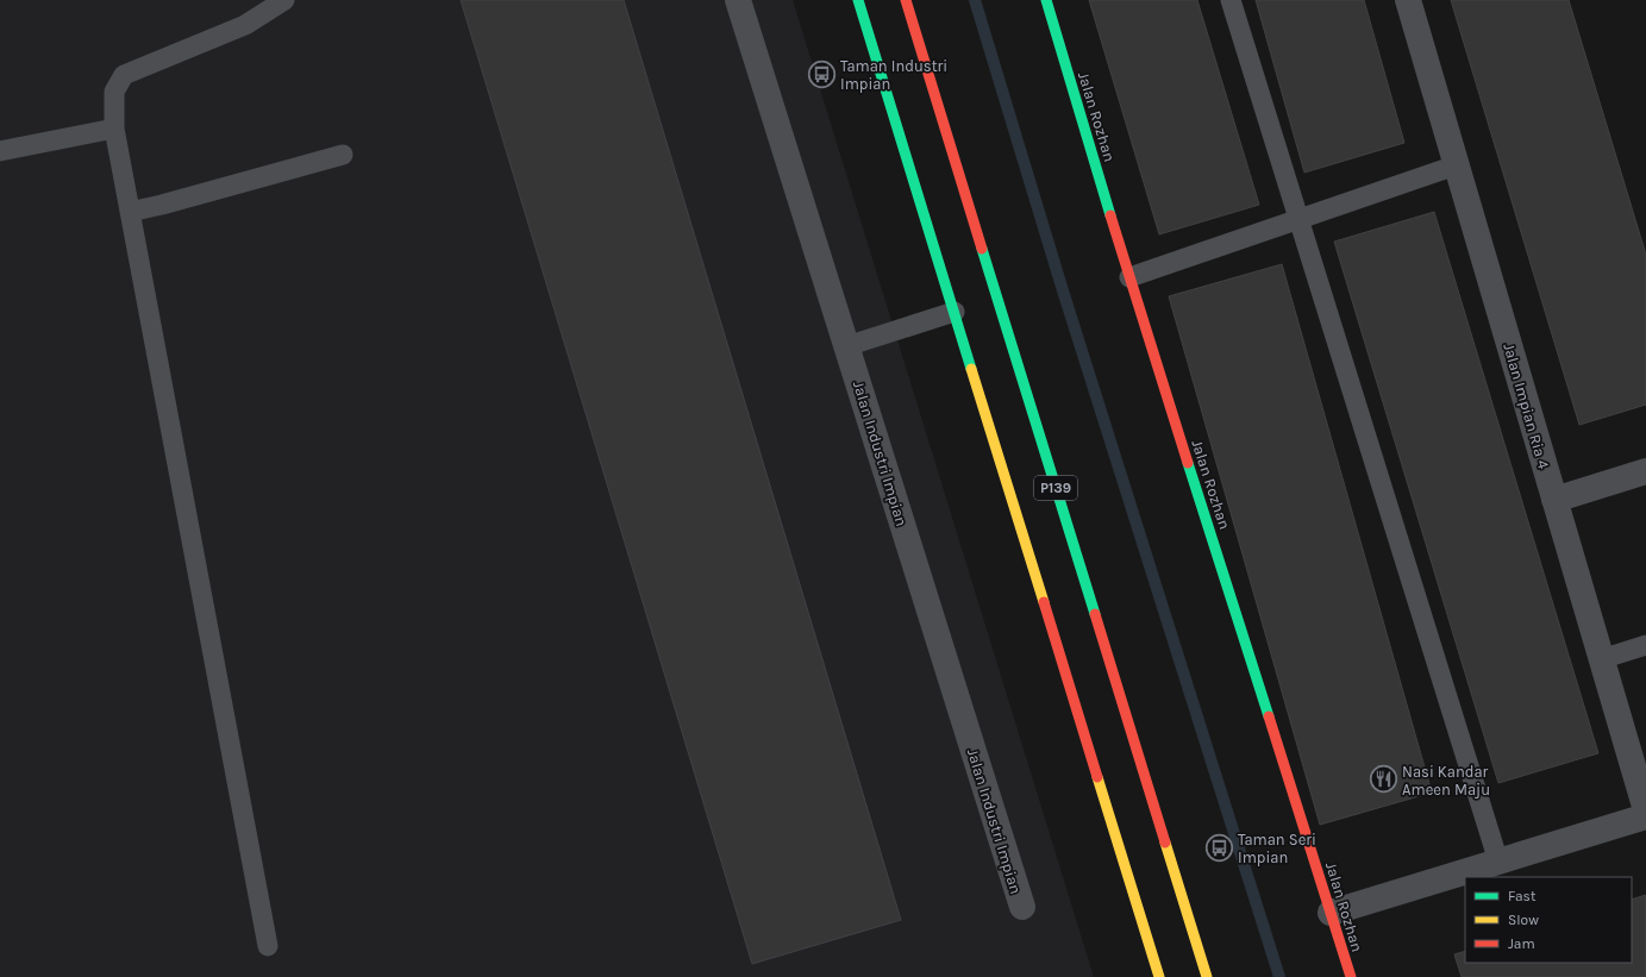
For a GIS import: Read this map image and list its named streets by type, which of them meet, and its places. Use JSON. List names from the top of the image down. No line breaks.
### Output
{"streets":{"main road":["Jalan Rozhan","P139"],"street":["Jalan Impian Ria 4","Jalan Industri Impian"]},"places":{"bus stop":["Taman Industri Impian","Taman Seri Impian"],"restaurant":["Nasi Kandar Ameen Maju"]},"legend":["Fast","Slow","Jam"]}
